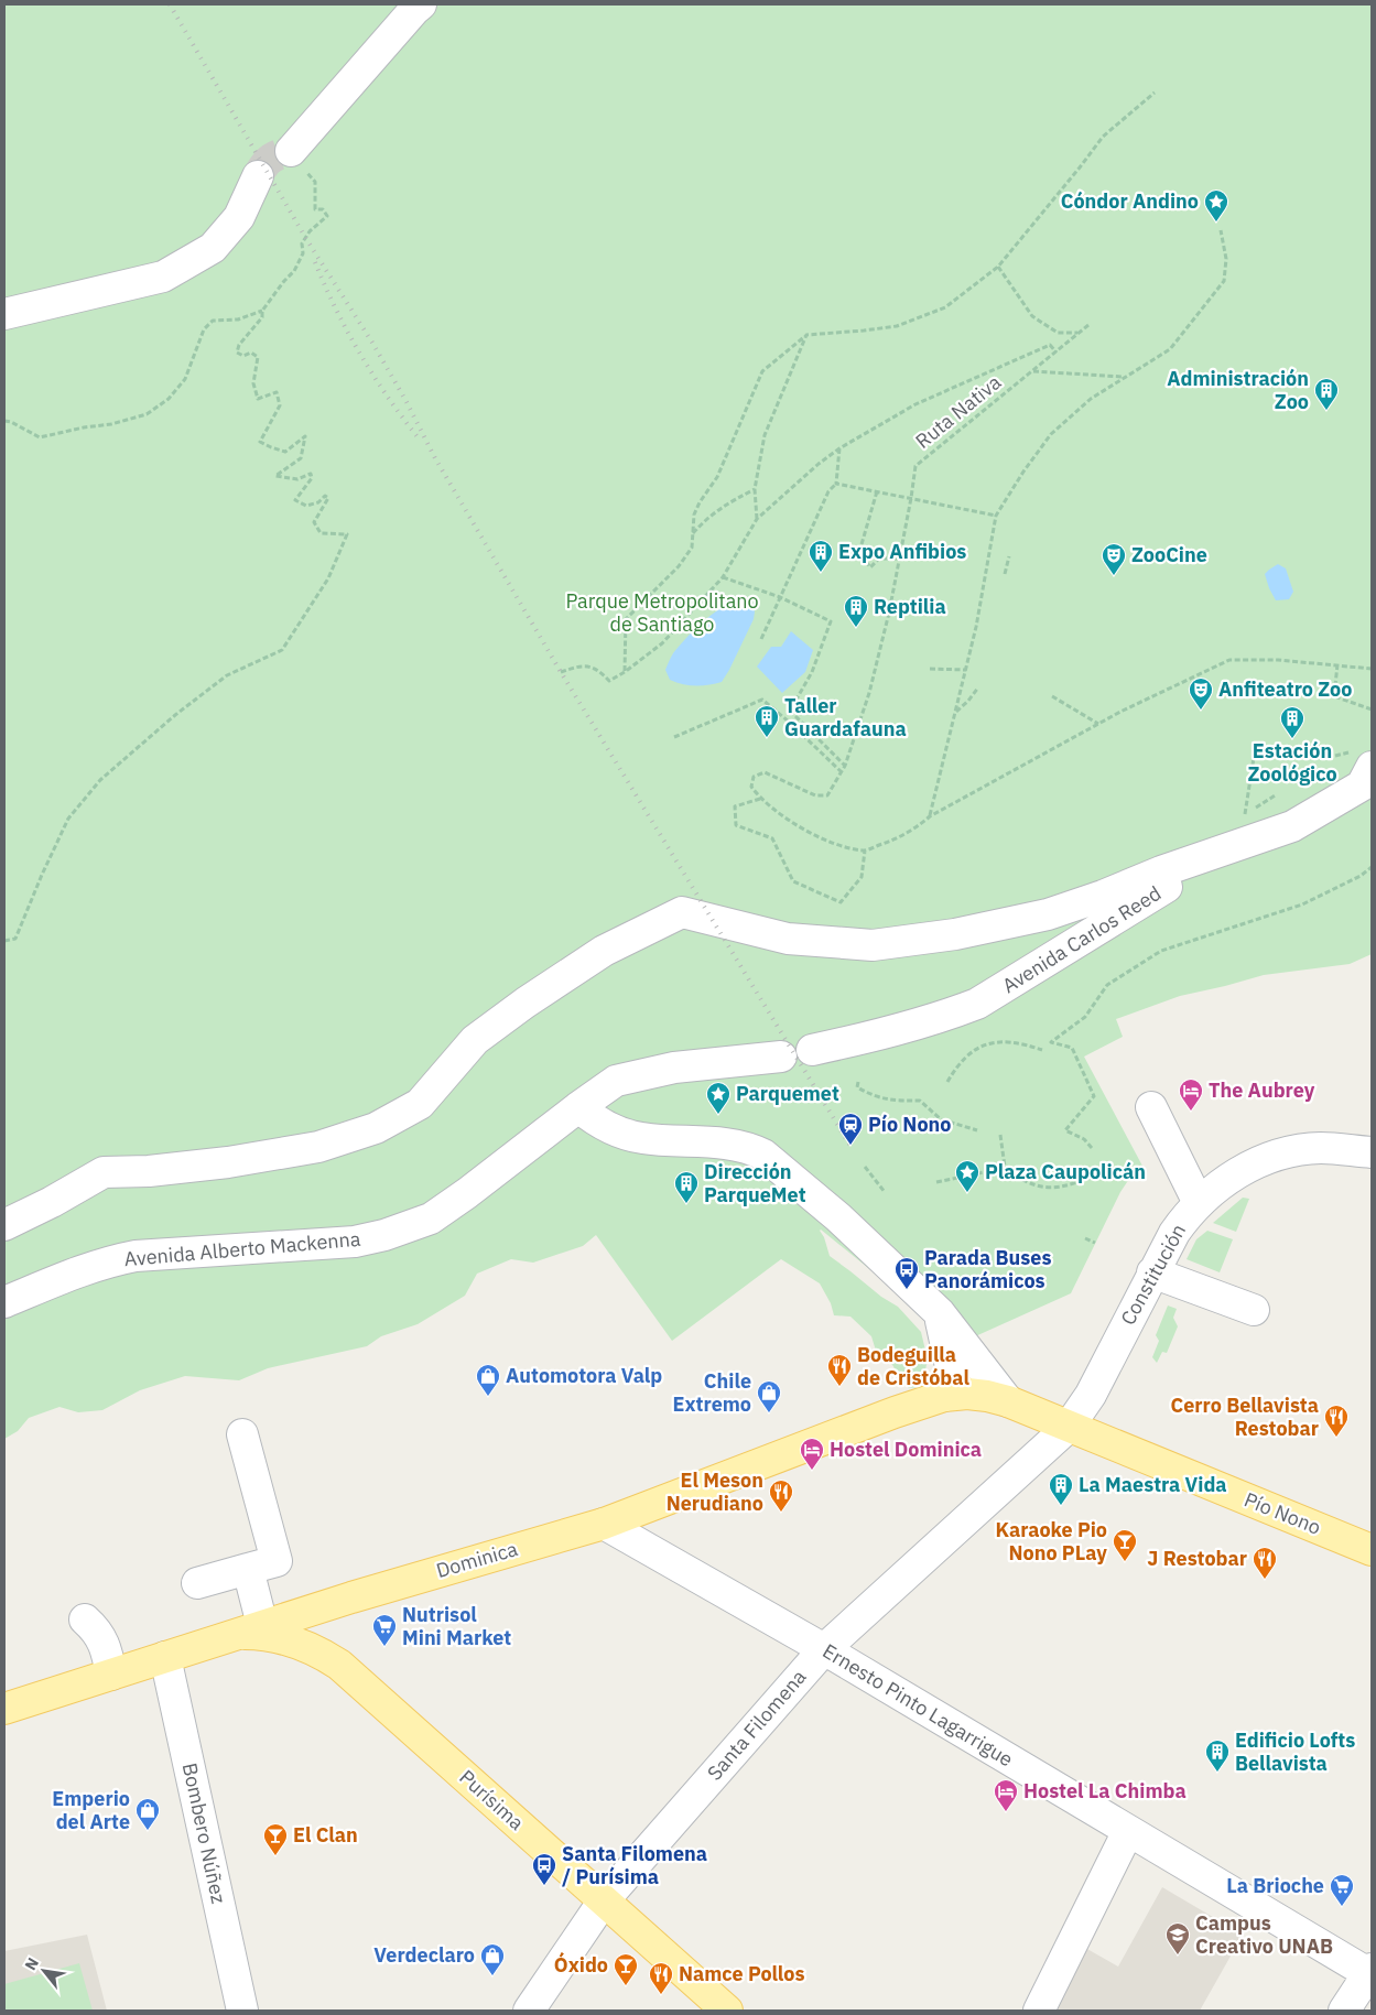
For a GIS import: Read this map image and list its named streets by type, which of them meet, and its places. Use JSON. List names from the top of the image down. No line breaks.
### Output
{"streets":{"main road":["Pío Nono","Dominica","Purísima"],"street":["Avenida Carlos Reed","Avenida Alberto Mackenna","Constitución","Ernesto Pinto Lagarrigue","Santa Filomena","Bombero Núñez"],"path":["Ruta Nativa"]},"crossings":[["Constitución","Pío Nono"],["Constitución","Santa Filomena"],["Pío Nono","Dominica"],["Pío Nono","Santa Filomena"],["Dominica","Ernesto Pinto Lagarrigue"],["Dominica","Purísima"],["Dominica","Bombero Núñez"],["Ernesto Pinto Lagarrigue","Santa Filomena"],["Santa Filomena","Purísima"]],"parks":["Parque Metropolitano de Santiago"],"places":{"place":["Cóndor Andino","Parquemet","Plaza Caupolicán"],"building":["Administración Zoo","Expo Anfibios","Reptilia","Taller Guardafauna","Estación Zoológico","Dirección ParqueMet","La Maestra Vida","Edificio Lofts Bellavista"],"theatre":["ZooCine","Anfiteatro Zoo"],"hotel":["The Aubrey","Hostel Dominica","Hostel La Chimba"],"station":["Pío Nono"],"bus stop":["Parada Buses Panorámicos","Santa Filomena / Purísima"],"restaurant":["Bodeguilla de Cristóbal","Cerro Bellavista Restobar","El Meson Nerudiano","J Restobar","Namce Pollos"],"shop":["Automotora Valp","Chile Extremo","Emperio del Arte","Verdeclaro"],"bar":["Karaoke Pio Nono PLay","El Clan","Óxido"],"supermarket":["Nutrisol Mini Market","La Brioche"],"school or university":["Campus Creativo UNAB"]},"north":"top left"}
